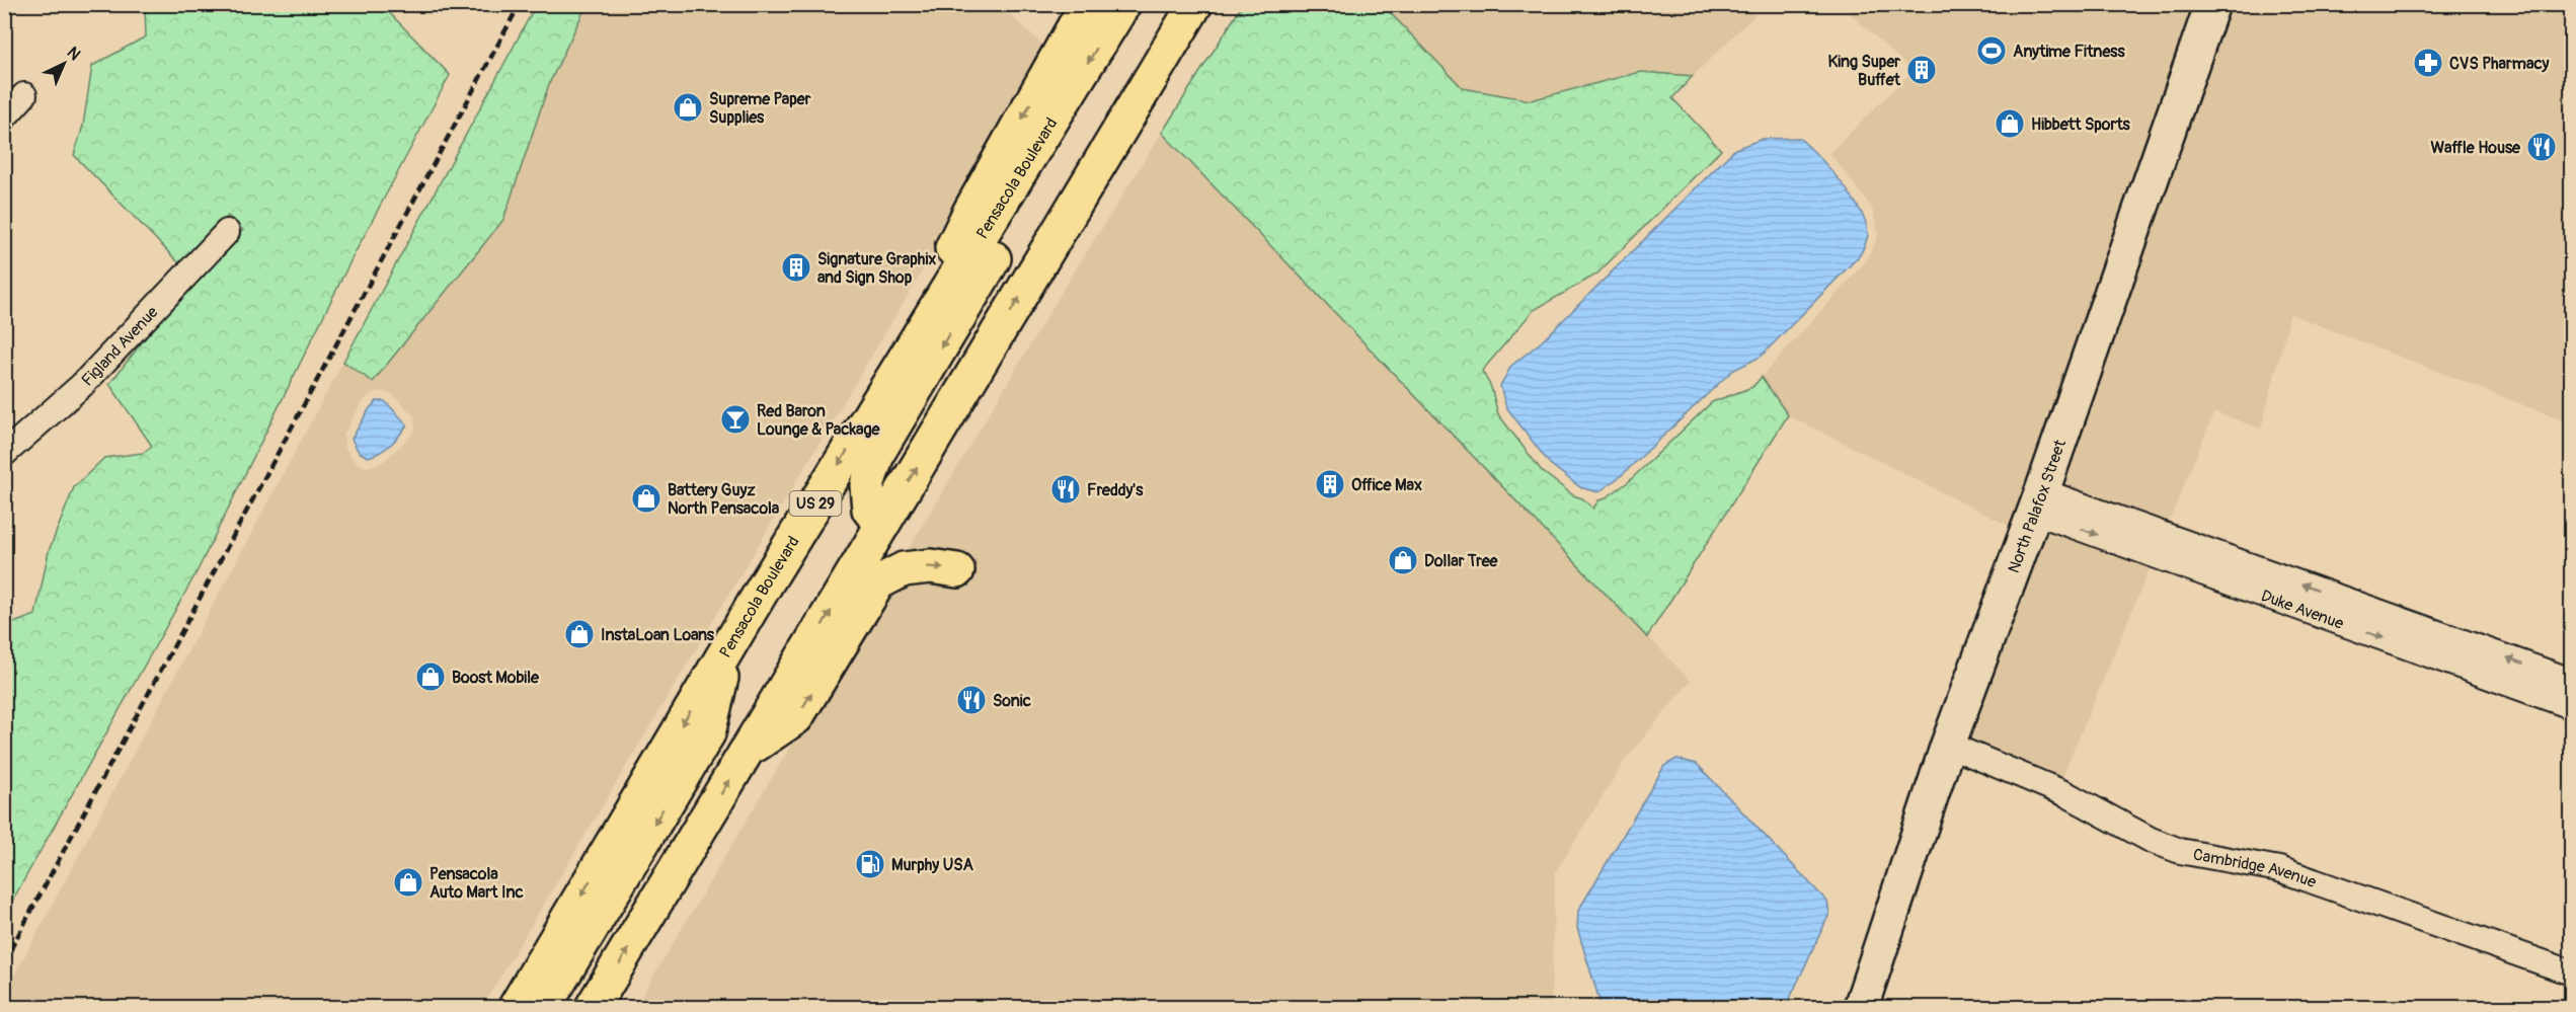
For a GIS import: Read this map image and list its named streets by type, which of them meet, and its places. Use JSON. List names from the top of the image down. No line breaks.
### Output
{"streets":{"highway":["Pensacola Boulevard","US 29"],"main road":["North Palafox Street"],"street":["Figland Avenue","Duke Avenue","Cambridge Avenue"]},"crossings":[["North Palafox Street","Duke Avenue"],["North Palafox Street","Cambridge Avenue"]],"places":{"sports":["Anytime Fitness"],"pharmacy":["CVS Pharmacy"],"building":["King Super Buffet","Signature Graphix and Sign Shop","Office Max"],"shop":["Supreme Paper Supplies","Hibbett Sports","Battery Guyz North Pensacola","Dollar Tree","InstaLoan Loans","Boost Mobile","Pensacola Auto Mart Inc"],"restaurant":["Waffle House","Freddy's","Sonic"],"bar":["Red Baron Lounge & Package"],"fuel station":["Murphy USA"]},"north":"top right"}
